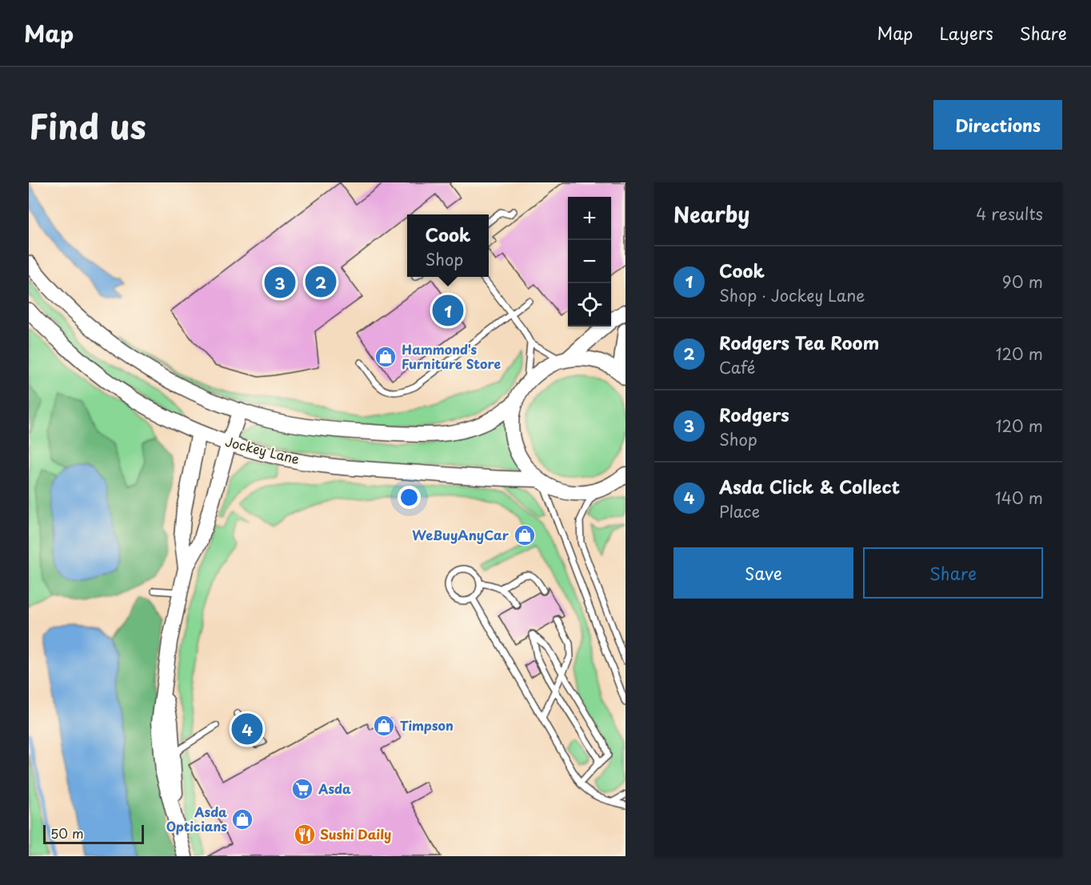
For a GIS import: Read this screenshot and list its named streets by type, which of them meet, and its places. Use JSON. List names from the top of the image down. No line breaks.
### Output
{"streets":{"street":["Jockey Lane"]},"places":{"shop":["Hammond's Furniture Store","WeBuyAnyCar","Timpson","Asda Opticians"],"supermarket":["Asda"],"restaurant":["Sushi Daily"]},"scale_bar":"50 m","page":{"header":"Map","nav":["Map","Layers","Share"],"title":"Find us","buttons":["Directions",["Save","Share"]],"heading":["Nearby","4 results"],"map_buttons":["+","−"],"popup":["Cook","Shop"],"list":[{"mark":"1","name":"Cook","note":"Shop · Jockey Lane","value":"90 m"},{"mark":"2","name":"Rodgers Tea Room","note":"Café","value":"120 m"},{"mark":"3","name":"Rodgers","note":"Shop","value":"120 m"},{"mark":"4","name":"Asda Click & Collect","note":"Place","value":"140 m"}],"pins":["2","3","1","4"],"scale":"50 m"}}
